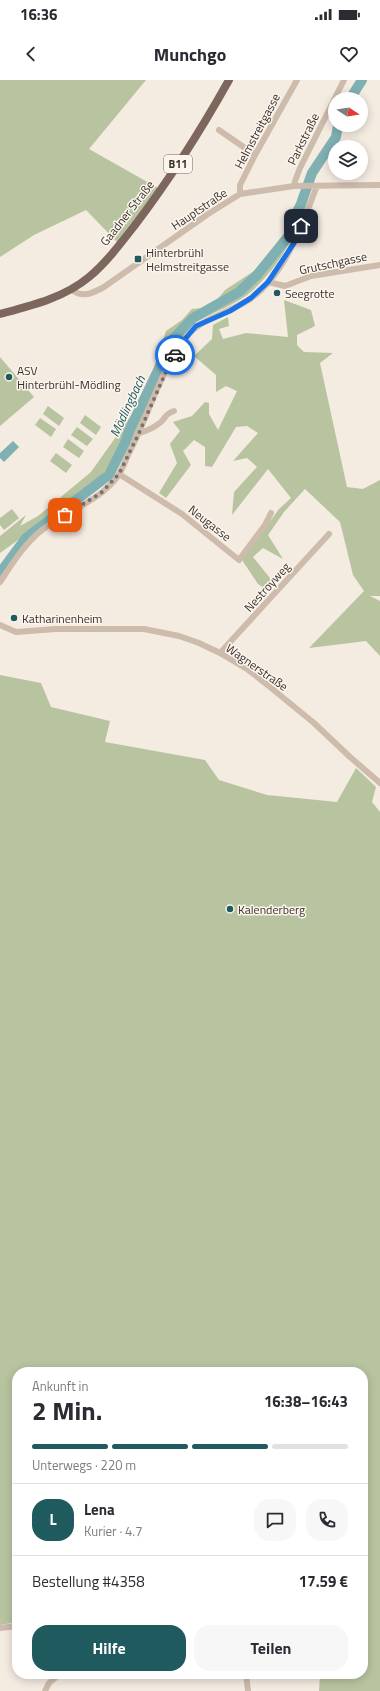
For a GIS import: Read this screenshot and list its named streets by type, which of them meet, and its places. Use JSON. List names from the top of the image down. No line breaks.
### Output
{"streets":{"main road":["B11","Gaadner Straße"],"street":["Helmstreitgasse","Parkstraße","Hauptstraße","Grutschgasse","Neugasse","Nestroyweg","Wagnerstraße"]},"crossings":[["Helmstreitgasse","Hauptstraße"],["Parkstraße","Hauptstraße"],["B11","Hauptstraße"],["B11","Gaadner Straße"],["Hauptstraße","Gaadner Straße"],["Nestroyweg","Wagnerstraße"]],"water":["Mödlingbach"],"places":{"transit":["Hinterbrühl Helmstreitgasse"],"other":["Seegrotte","ASV Hinterbrühl-Mödling","Katharinenheim","Kalenderberg"]},"north":"right","page":{"status":"16:36","header":"Munchgo","heading":["2 Min.","Ankunft in","16:38–16:43"],"panel":["Lena","Kurier · 4.7","Bestellung #4358","17.59 €"],"bar":"Unterwegs · 220 m","round":"L","buttons":["Hilfe","Teilen"]}}
